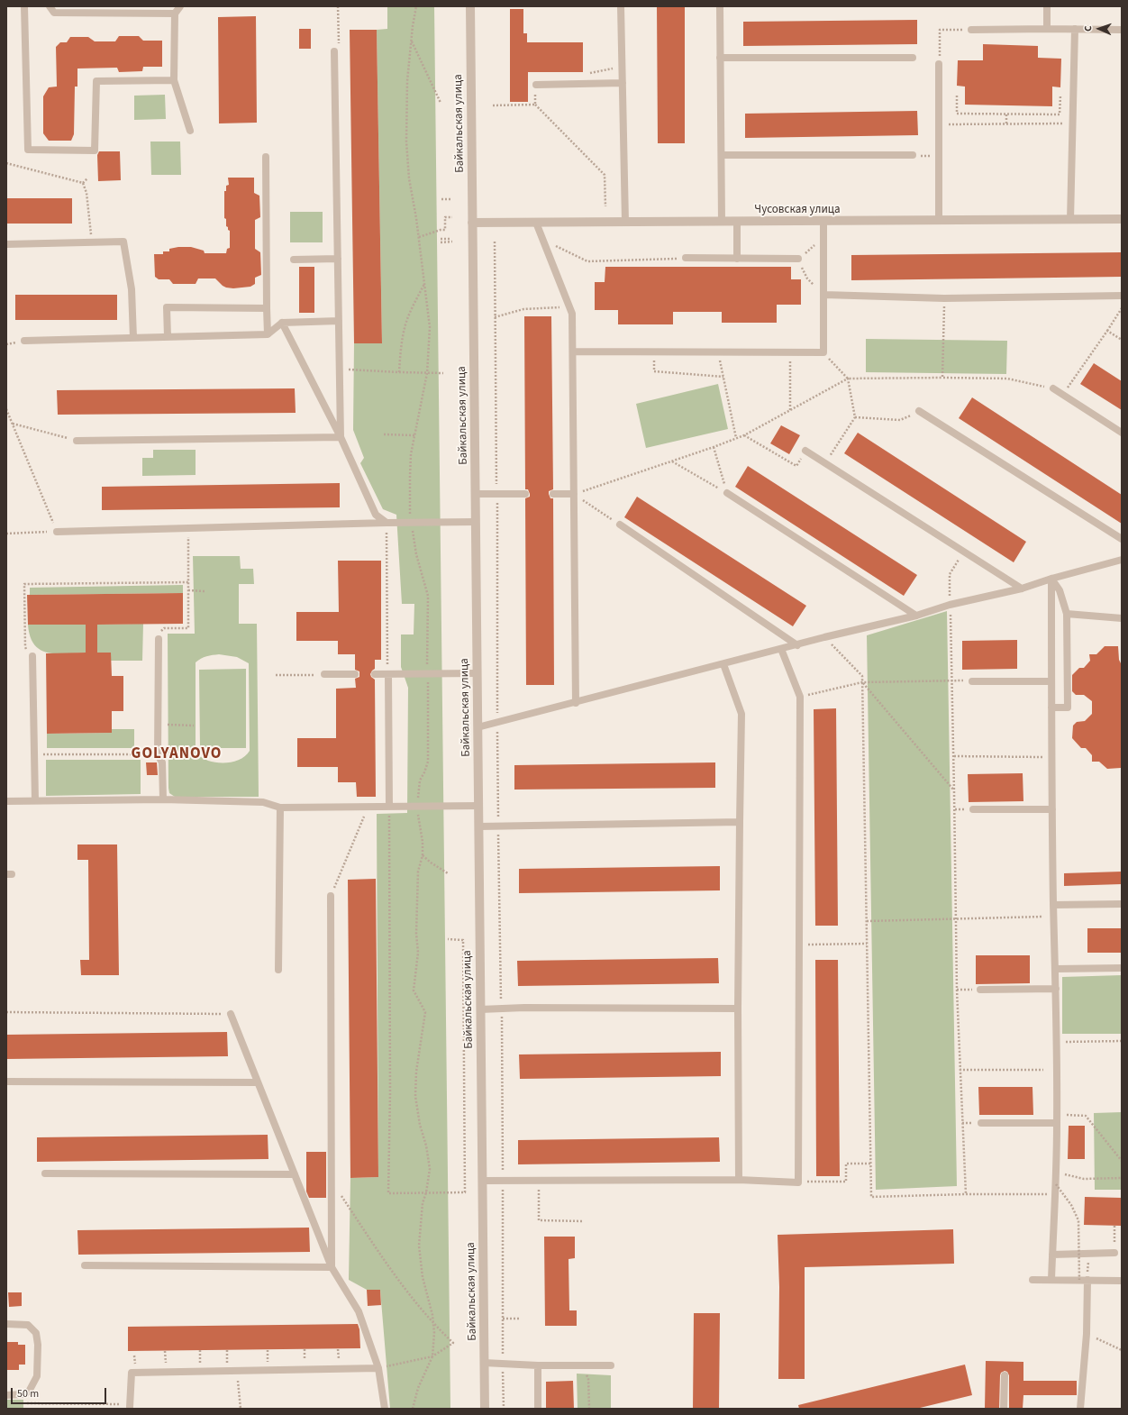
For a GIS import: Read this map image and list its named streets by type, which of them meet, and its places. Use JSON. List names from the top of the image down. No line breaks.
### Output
{"streets":{"street":["Байкальская улица","Чусовская улица"]},"crossings":[["Байкальская улица","Чусовская улица"]],"districts":["GOLYANOVO"],"scale_bar":"50 m","north":"left"}
